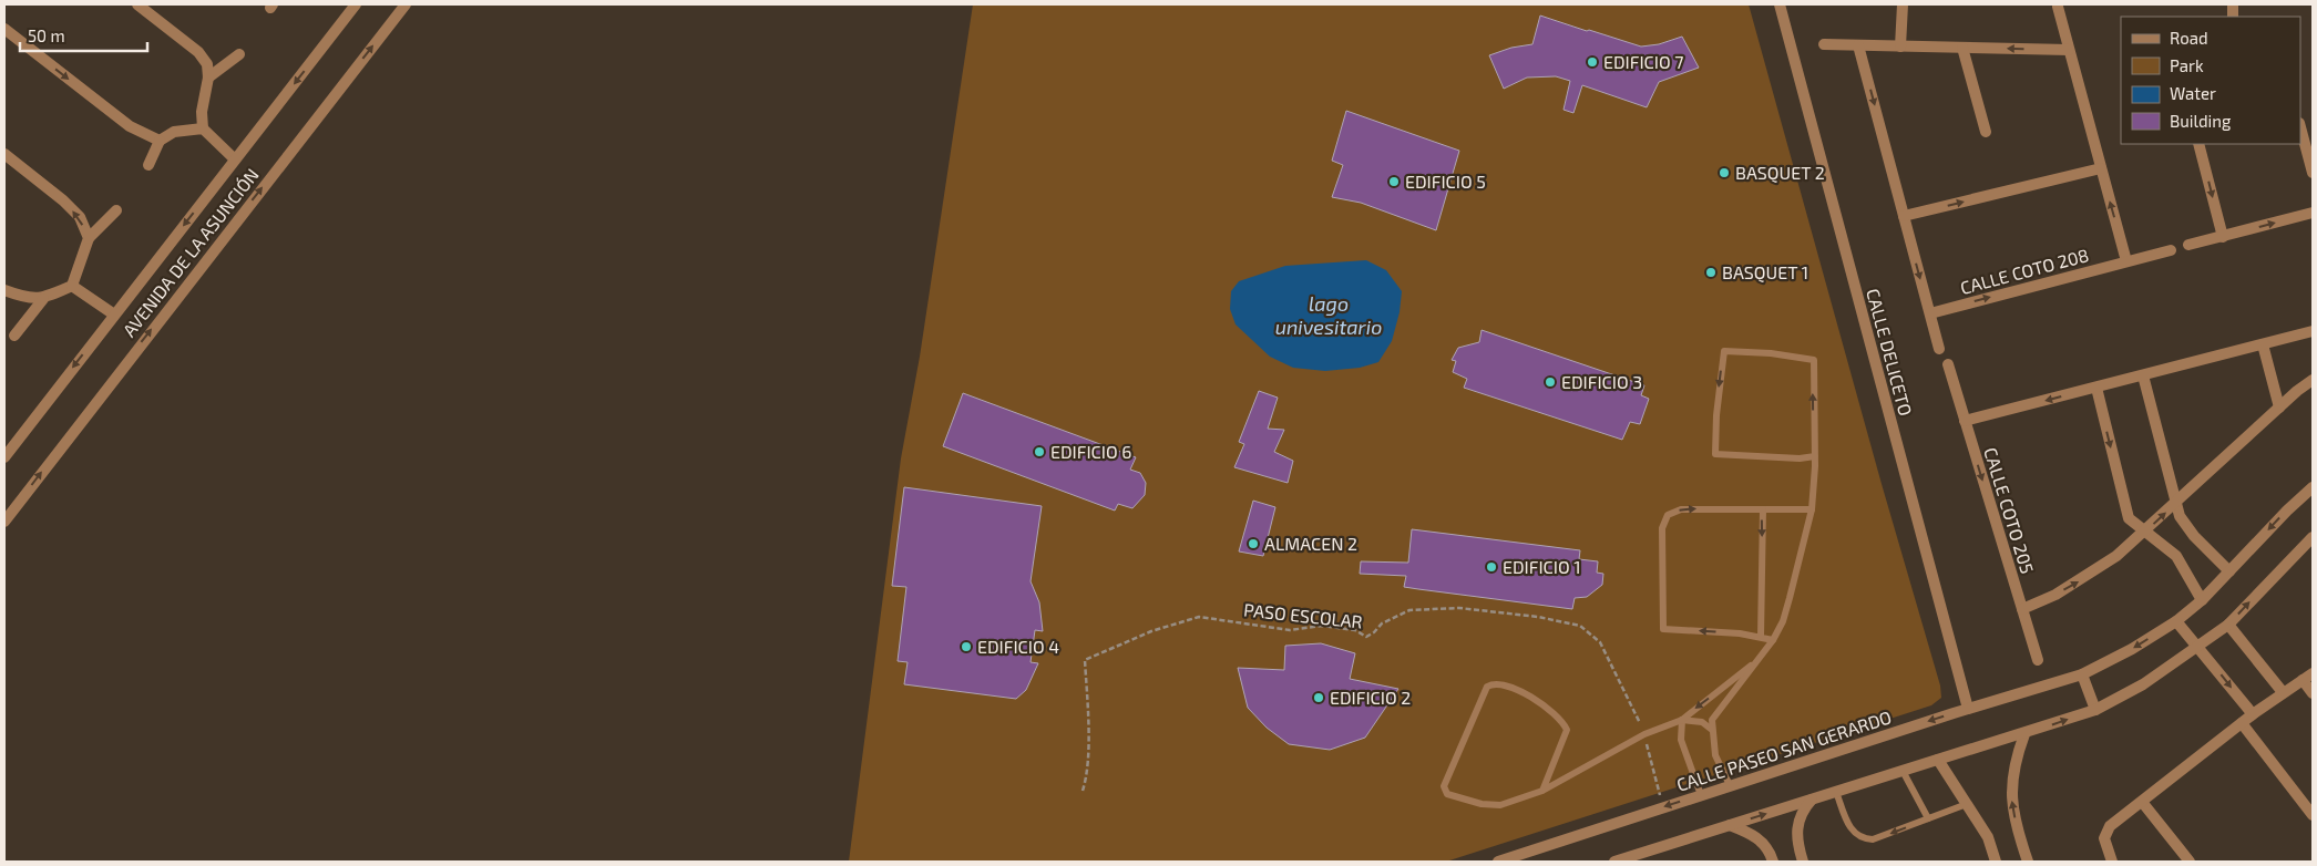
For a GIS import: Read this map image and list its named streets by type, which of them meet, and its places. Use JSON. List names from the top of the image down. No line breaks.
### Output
{"streets":{"street":["AVENIDA DE LA ASUNCIÓN","CALLE COTO 208","CALLE DELICETO","CALLE COTO 205","CALLE PASEO SAN GERARDO"],"path":["PASO ESCOLAR"]},"crossings":[["CALLE DELICETO","CALLE PASEO SAN GERARDO"],["PASO ESCOLAR","CALLE PASEO SAN GERARDO"]],"one_way":["CALLE COTO 205"],"water":["lago univesitario"],"places":["EDIFICIO 7","BASQUET 2","EDIFICIO 5","BASQUET 1","EDIFICIO 3","EDIFICIO 6","ALMACEN 2","EDIFICIO 1","EDIFICIO 4","EDIFICIO 2"],"legend":["Road","Park","Water","Building"],"scale_bar":"50 m"}
